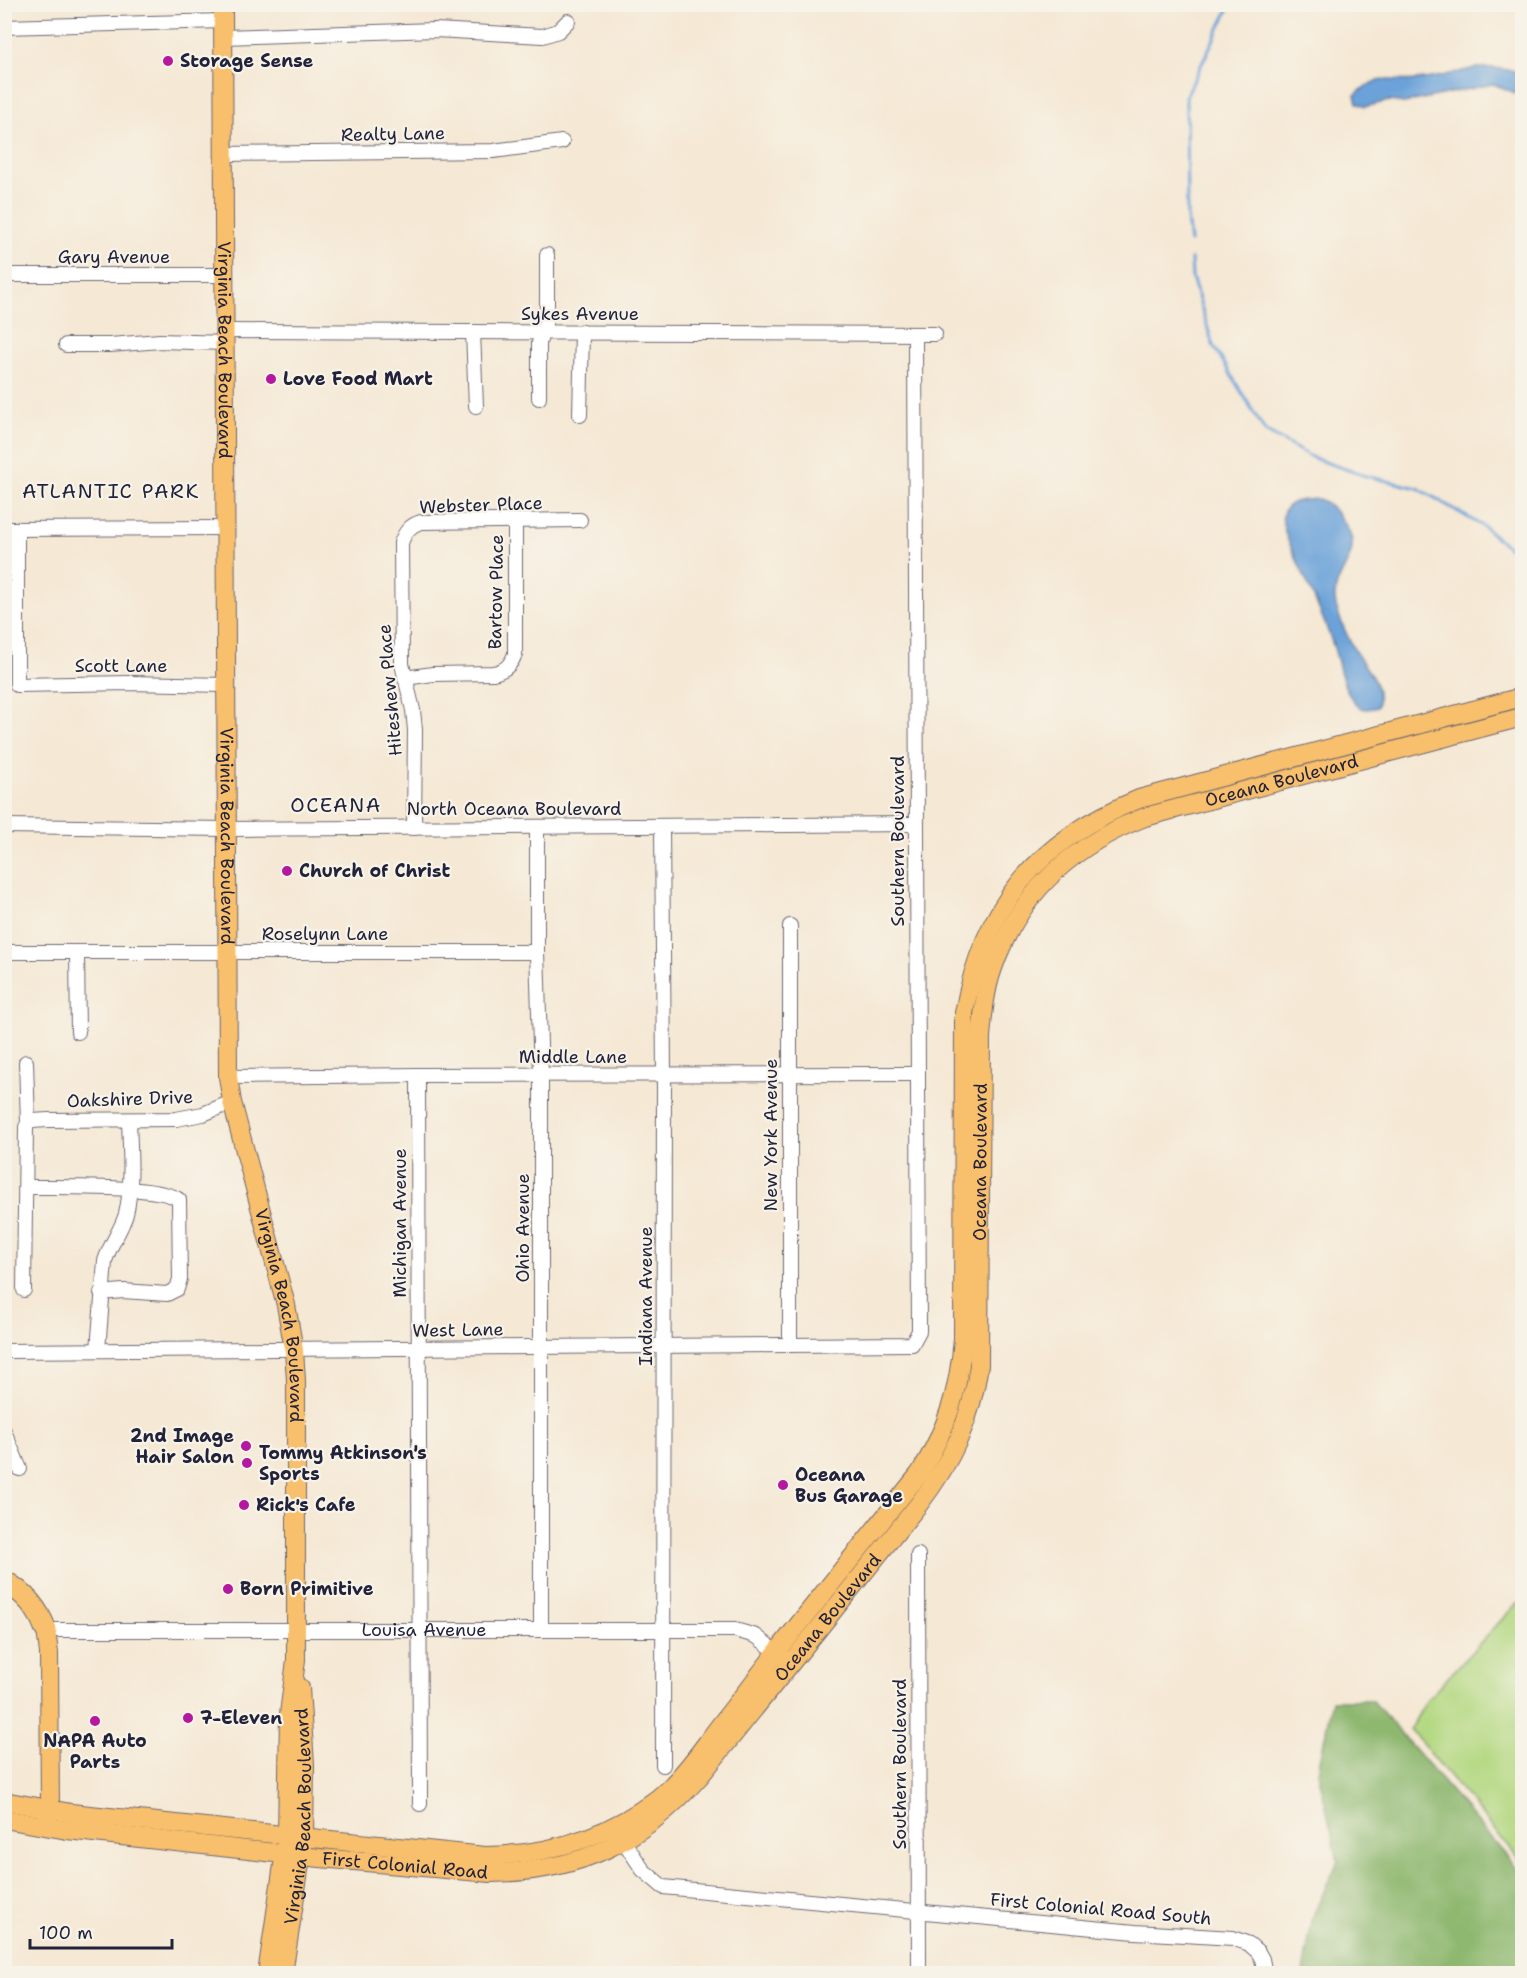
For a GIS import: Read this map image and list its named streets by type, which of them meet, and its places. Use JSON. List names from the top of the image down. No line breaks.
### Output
{"streets":{"main road":["Virginia Beach Boulevard","Oceana Boulevard","First Colonial Road"],"street":["Realty Lane","Gary Avenue","Sykes Avenue","Webster Place","Bartow Place","Scott Lane","Hiteshew Place","North Oceana Boulevard","Southern Boulevard","Roselynn Lane","Middle Lane","Oakshire Drive","New York Avenue","Michigan Avenue","Ohio Avenue","Indiana Avenue","West Lane","Louisa Avenue","First Colonial Road South"]},"crossings":[["Realty Lane","Virginia Beach Boulevard"],["Gary Avenue","Virginia Beach Boulevard"],["Sykes Avenue","Virginia Beach Boulevard"],["Sykes Avenue","Southern Boulevard"],["Virginia Beach Boulevard","Scott Lane"],["Virginia Beach Boulevard","North Oceana Boulevard"],["Virginia Beach Boulevard","Roselynn Lane"],["Virginia Beach Boulevard","Middle Lane"],["Virginia Beach Boulevard","Oakshire Drive"],["Virginia Beach Boulevard","West Lane"],["Virginia Beach Boulevard","Louisa Avenue"],["Virginia Beach Boulevard","First Colonial Road"],["Webster Place","Bartow Place"],["Webster Place","Hiteshew Place"],["Bartow Place","Hiteshew Place"],["Hiteshew Place","North Oceana Boulevard"],["Oceana Boulevard","Louisa Avenue"],["Oceana Boulevard","First Colonial Road"],["North Oceana Boulevard","Southern Boulevard"],["North Oceana Boulevard","Ohio Avenue"],["North Oceana Boulevard","Indiana Avenue"],["Southern Boulevard","Middle Lane"],["Southern Boulevard","West Lane"],["Southern Boulevard","First Colonial Road South"],["Roselynn Lane","Ohio Avenue"],["Middle Lane","New York Avenue"],["Middle Lane","Michigan Avenue"],["Middle Lane","Ohio Avenue"],["Middle Lane","Indiana Avenue"],["New York Avenue","West Lane"],["Michigan Avenue","West Lane"],["Michigan Avenue","Louisa Avenue"],["Ohio Avenue","West Lane"],["Ohio Avenue","Louisa Avenue"],["Indiana Avenue","West Lane"],["Indiana Avenue","Louisa Avenue"]],"districts":["ATLANTIC PARK","OCEANA"],"places":["Storage Sense","Love Food Mart","Church of Christ","2nd Image Hair Salon","Tommy Atkinson's Sports","Oceana Bus Garage","Rick's Cafe","Born Primitive","7-Eleven","NAPA Auto Parts"],"scale_bar":"100 m"}
